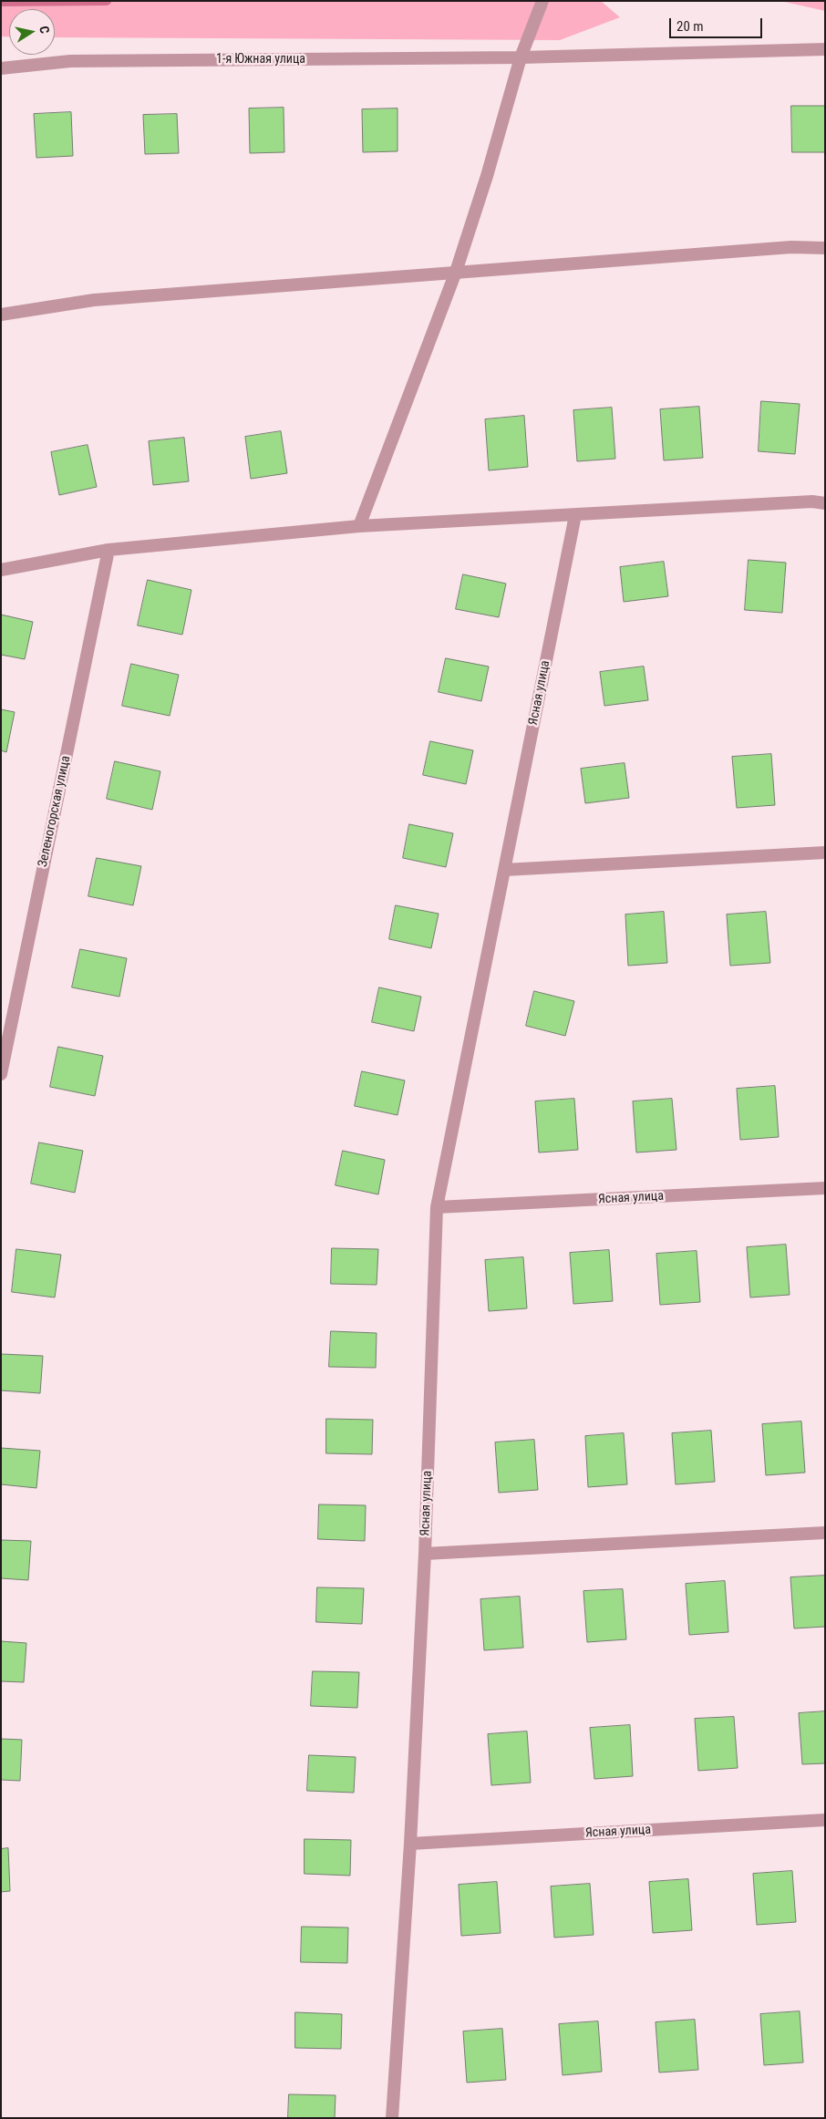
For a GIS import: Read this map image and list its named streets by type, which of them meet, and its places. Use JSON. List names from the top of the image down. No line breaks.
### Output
{"streets":{"street":["1-я Южная улица","Ясная улица","Зеленогорская улица"]},"scale_bar":"20 m","north":"right"}
